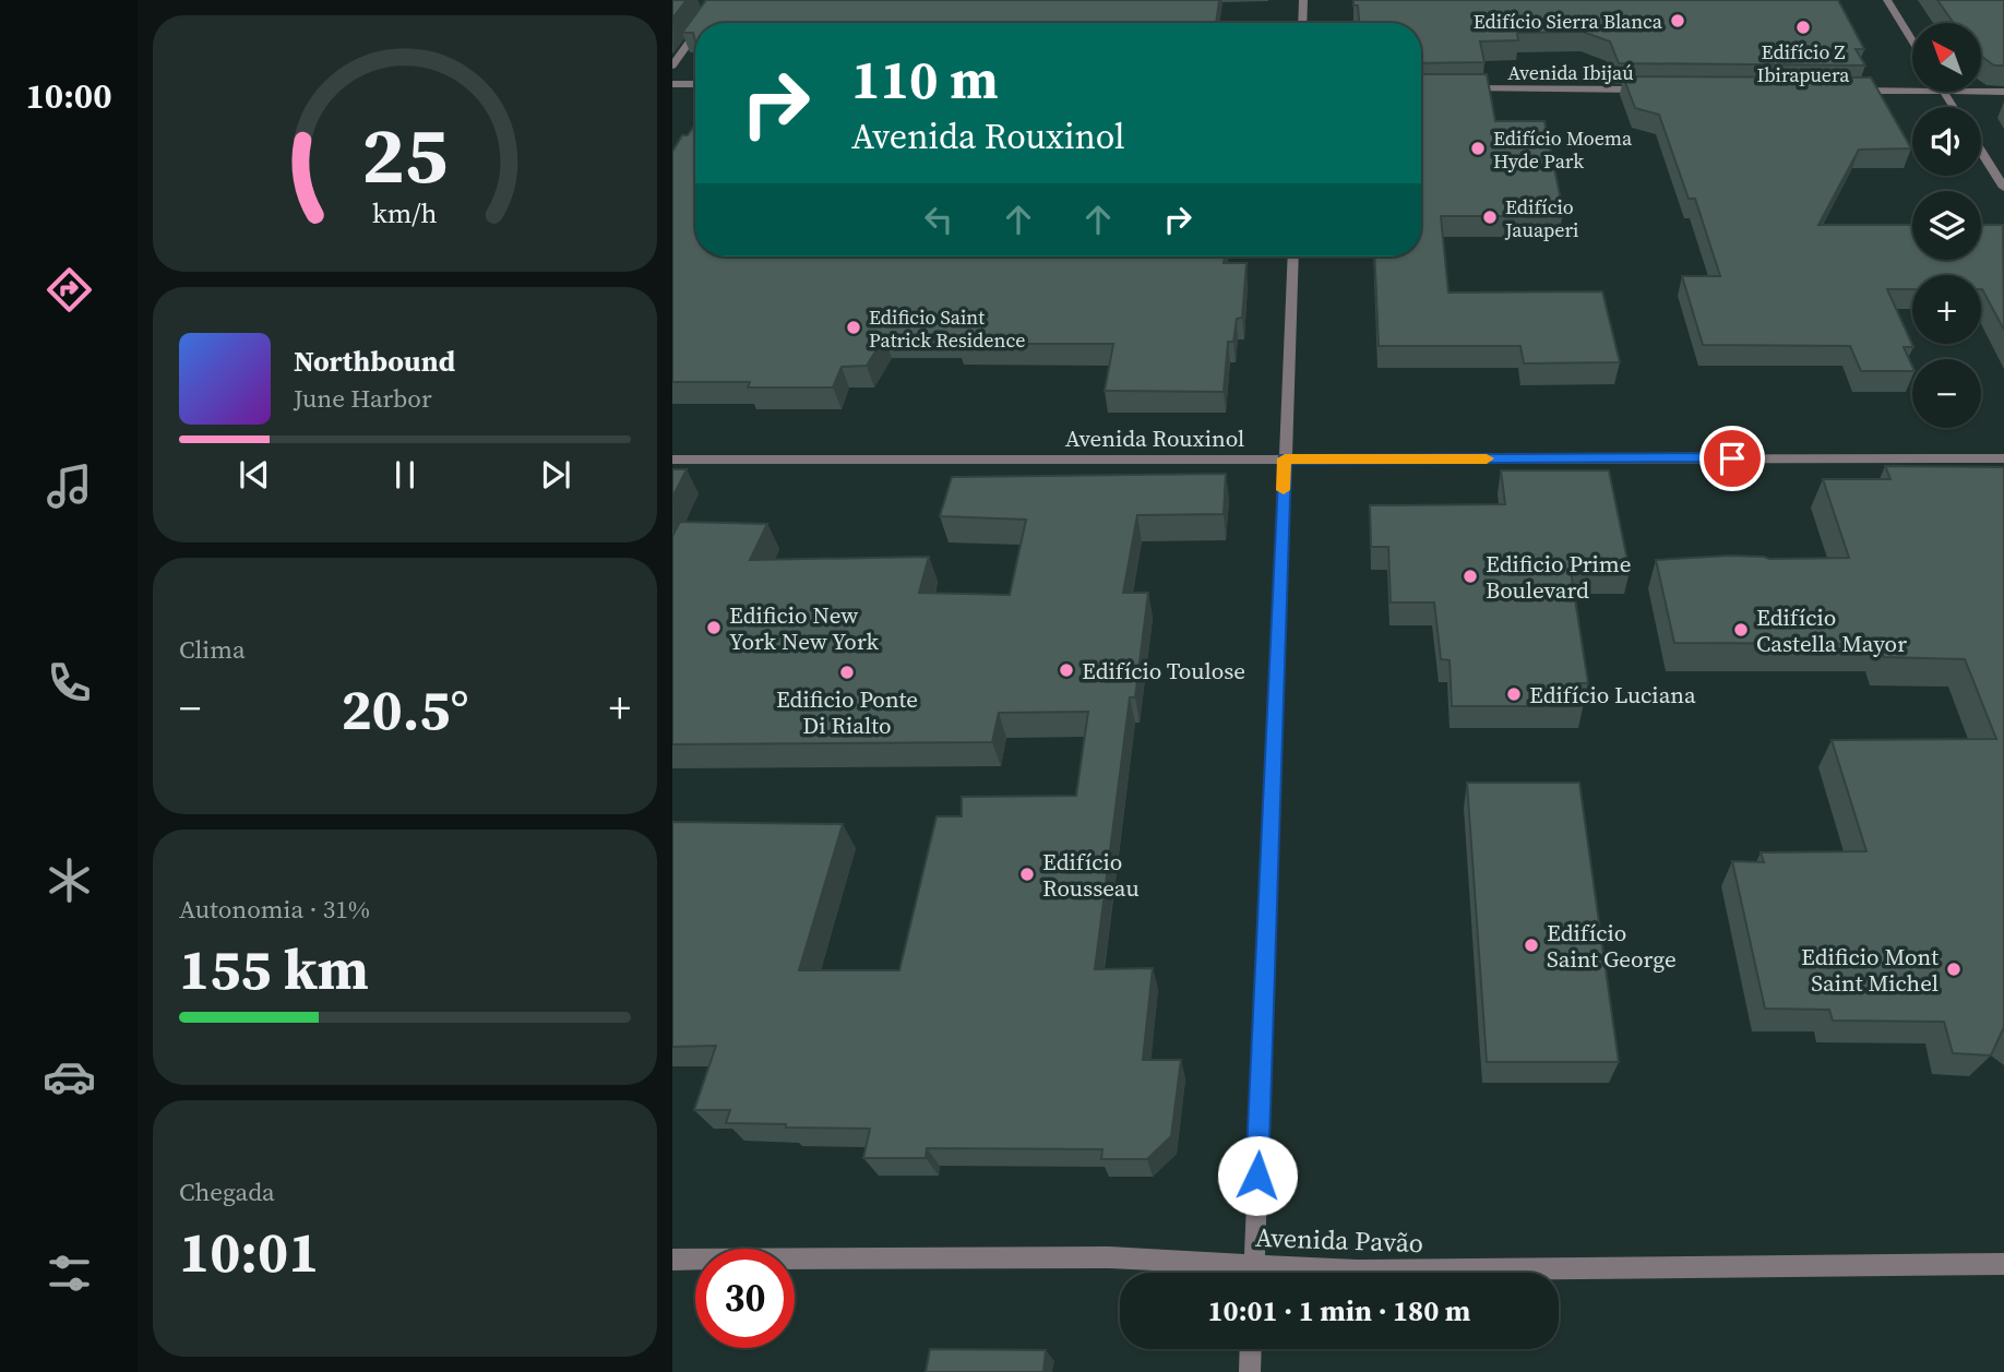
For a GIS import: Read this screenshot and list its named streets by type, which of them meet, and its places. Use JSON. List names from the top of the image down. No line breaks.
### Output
{"streets":{"street":["Avenida Ibijaú","Avenida Rouxinol","Avenida Pavão"]},"places":["Edifício Sierra Blanca","Edifício Z Ibirapuera","Edifício Moema Hyde Park","Edifício Jauaperi","Edificio Saint Patrick Residence","Edificio Prime Boulevard","Edificio New York New York","Edifício Castella Mayor","Edifício Toulose","Edificio Ponte Di Rialto","Edifício Luciana","Edifício Rousseau","Edifício Saint George","Edificio Mont Saint Michel"],"north":"top left","page":{"tabs":"10:00","map_buttons":["+","−"],"turn":["110 m","Avenida Rouxinol"],"song":["Northbound","June Harbor"],"tile":["Clima",["Autonomia · 31%","155 km"],["Chegada","10:01"]],"heat":["−","20.5°","+"],"limit":"30","trip":"10:01 · 1 min · 180 m","gauge":["25","km/h"]}}
